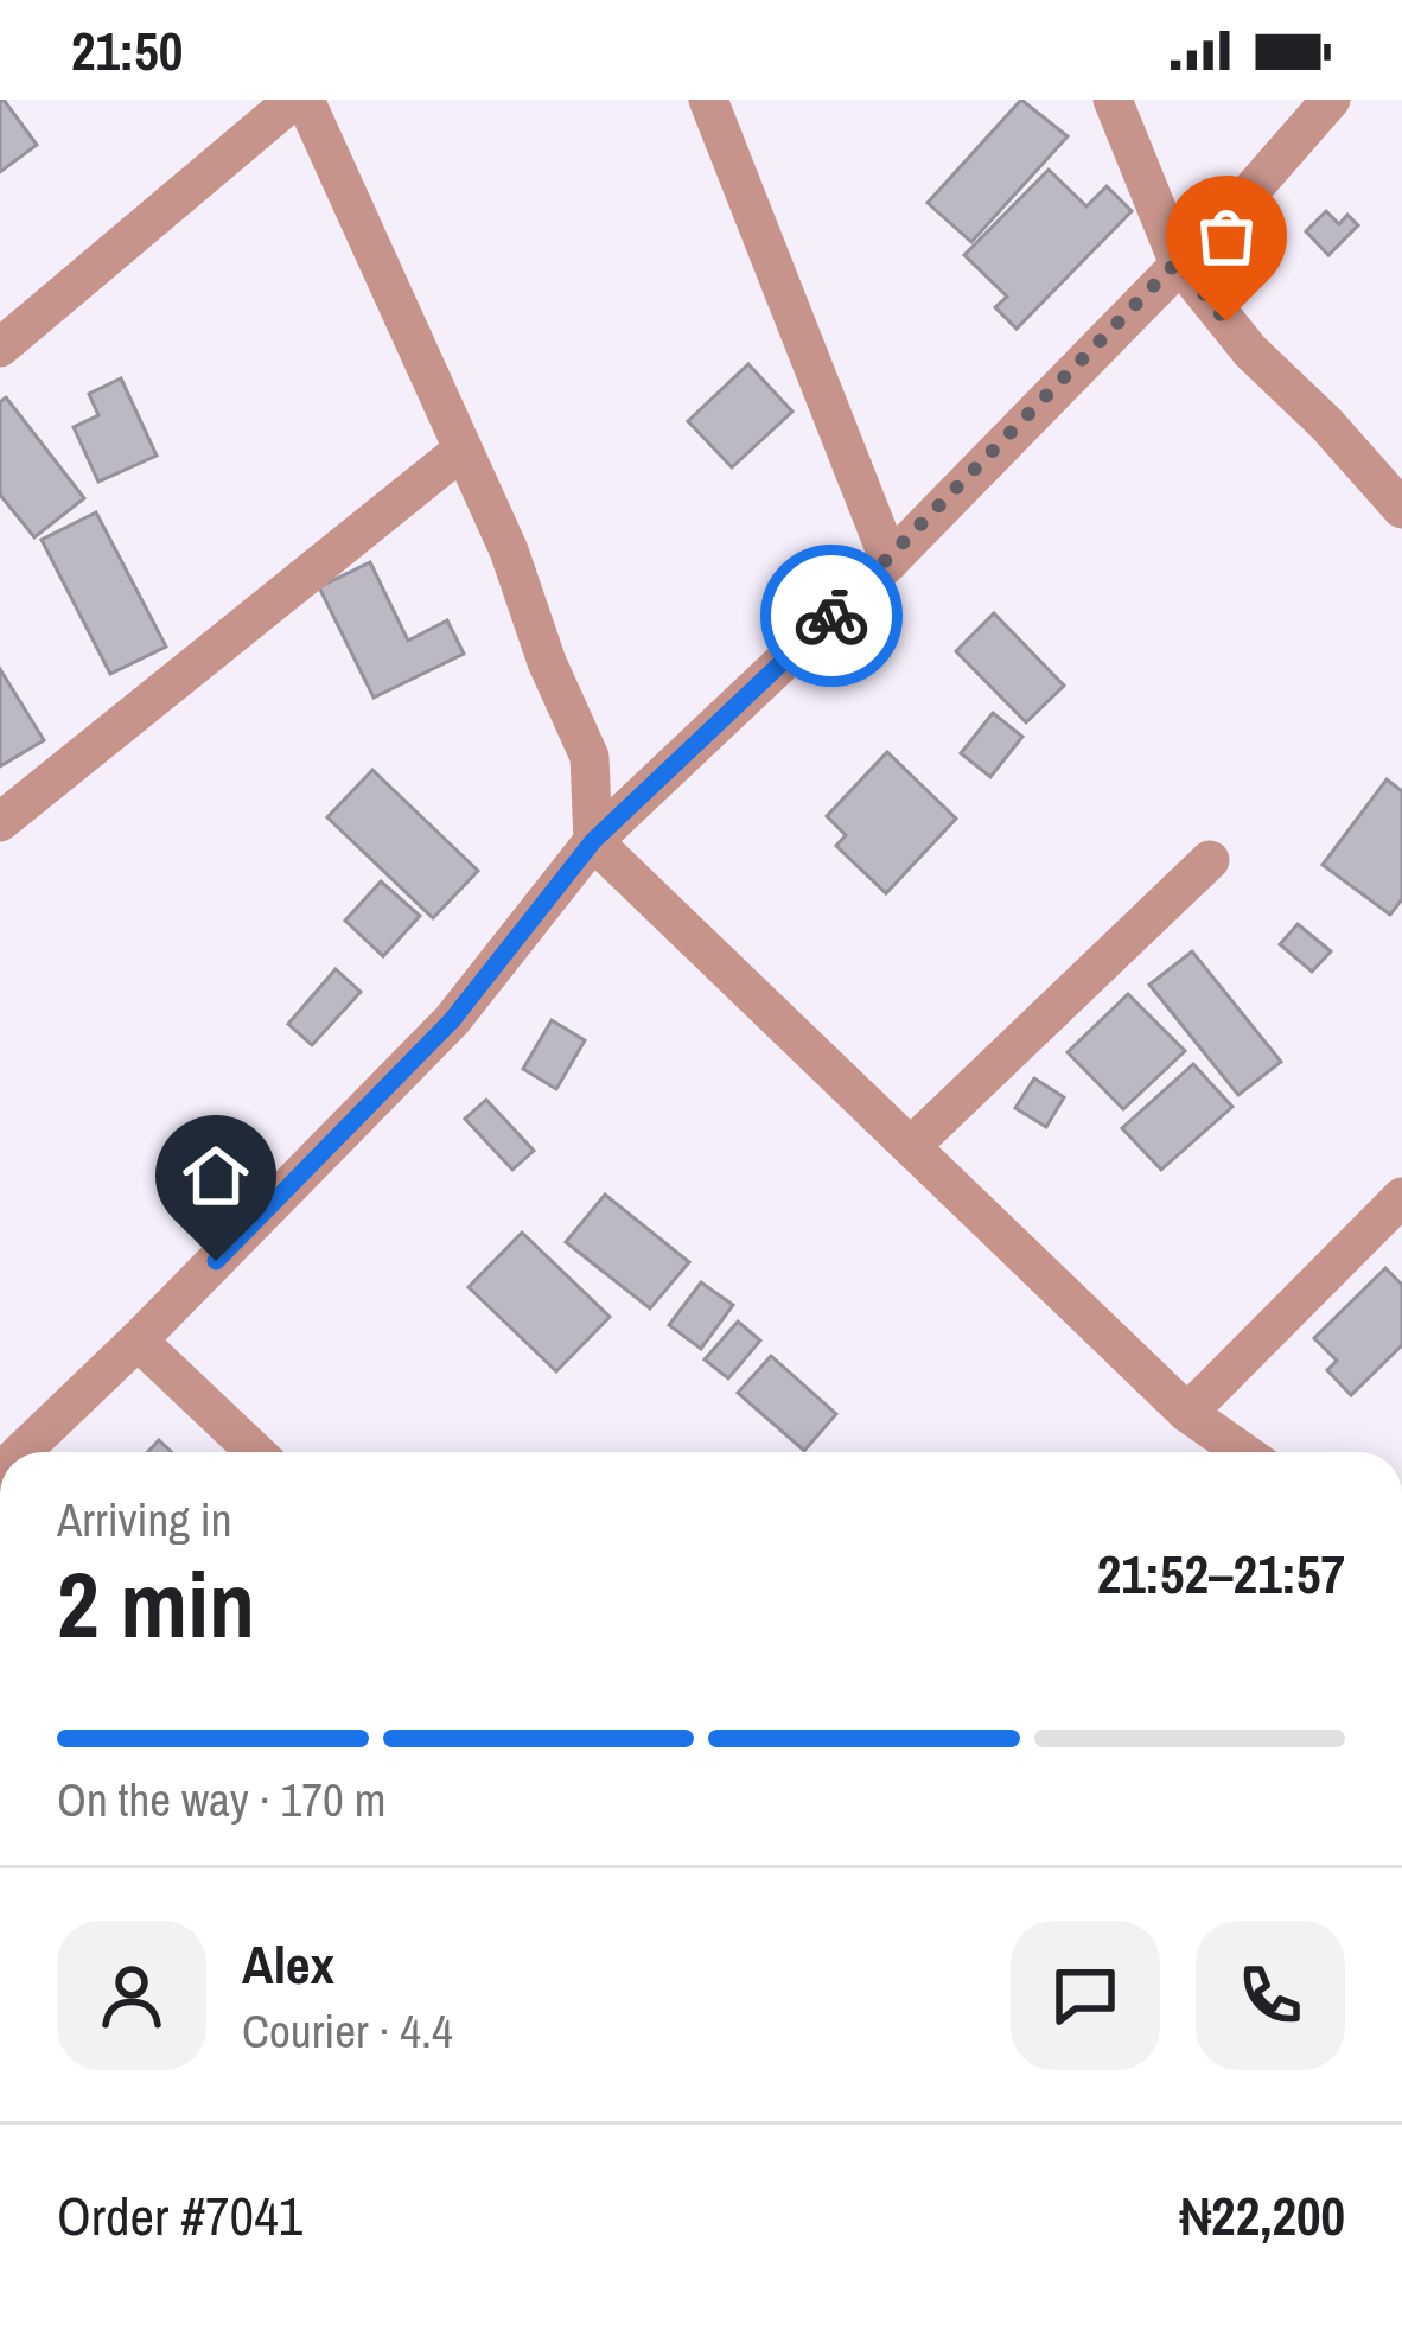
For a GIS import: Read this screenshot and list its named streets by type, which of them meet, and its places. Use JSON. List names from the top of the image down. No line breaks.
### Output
{"page":{"status":"21:50","heading":["2 min","Arriving in","21:52–21:57"],"panel":["Alex","Courier · 4.4","Order #7041","₦22,200"],"bar":"On the way · 170 m"}}
